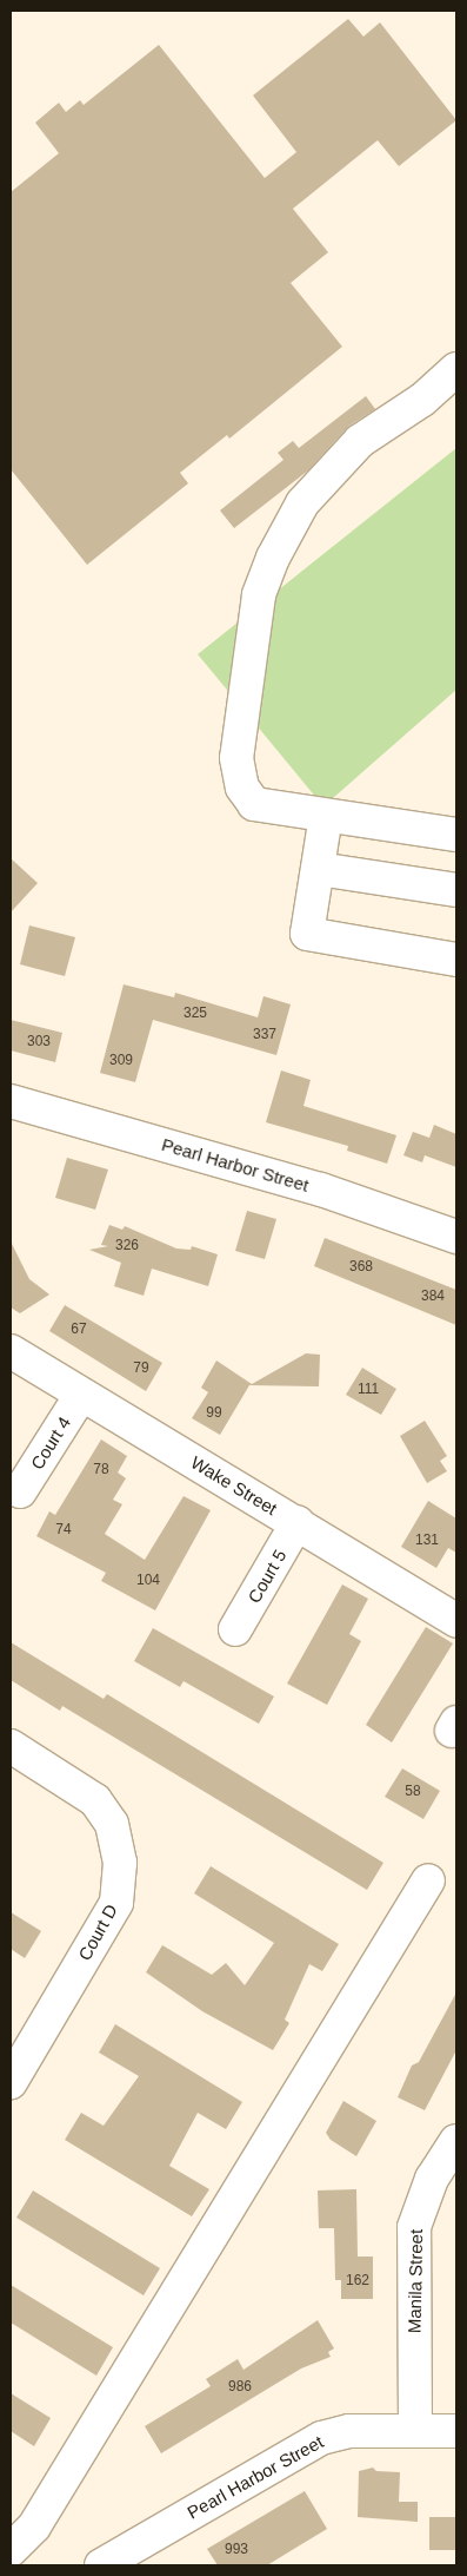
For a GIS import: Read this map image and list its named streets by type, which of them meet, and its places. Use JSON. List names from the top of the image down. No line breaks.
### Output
{"streets":{"street":["Pearl Harbor Street","Court 4","Wake Street","Court 5","Court D","Manila Street"]},"crossings":[["Pearl Harbor Street","Manila Street"],["Court 4","Wake Street"],["Wake Street","Court 5"]],"house_numbers":["325","337","303","309","326","368","384","67","79","111","99","78","74","131","104","58","162","986","993"]}
